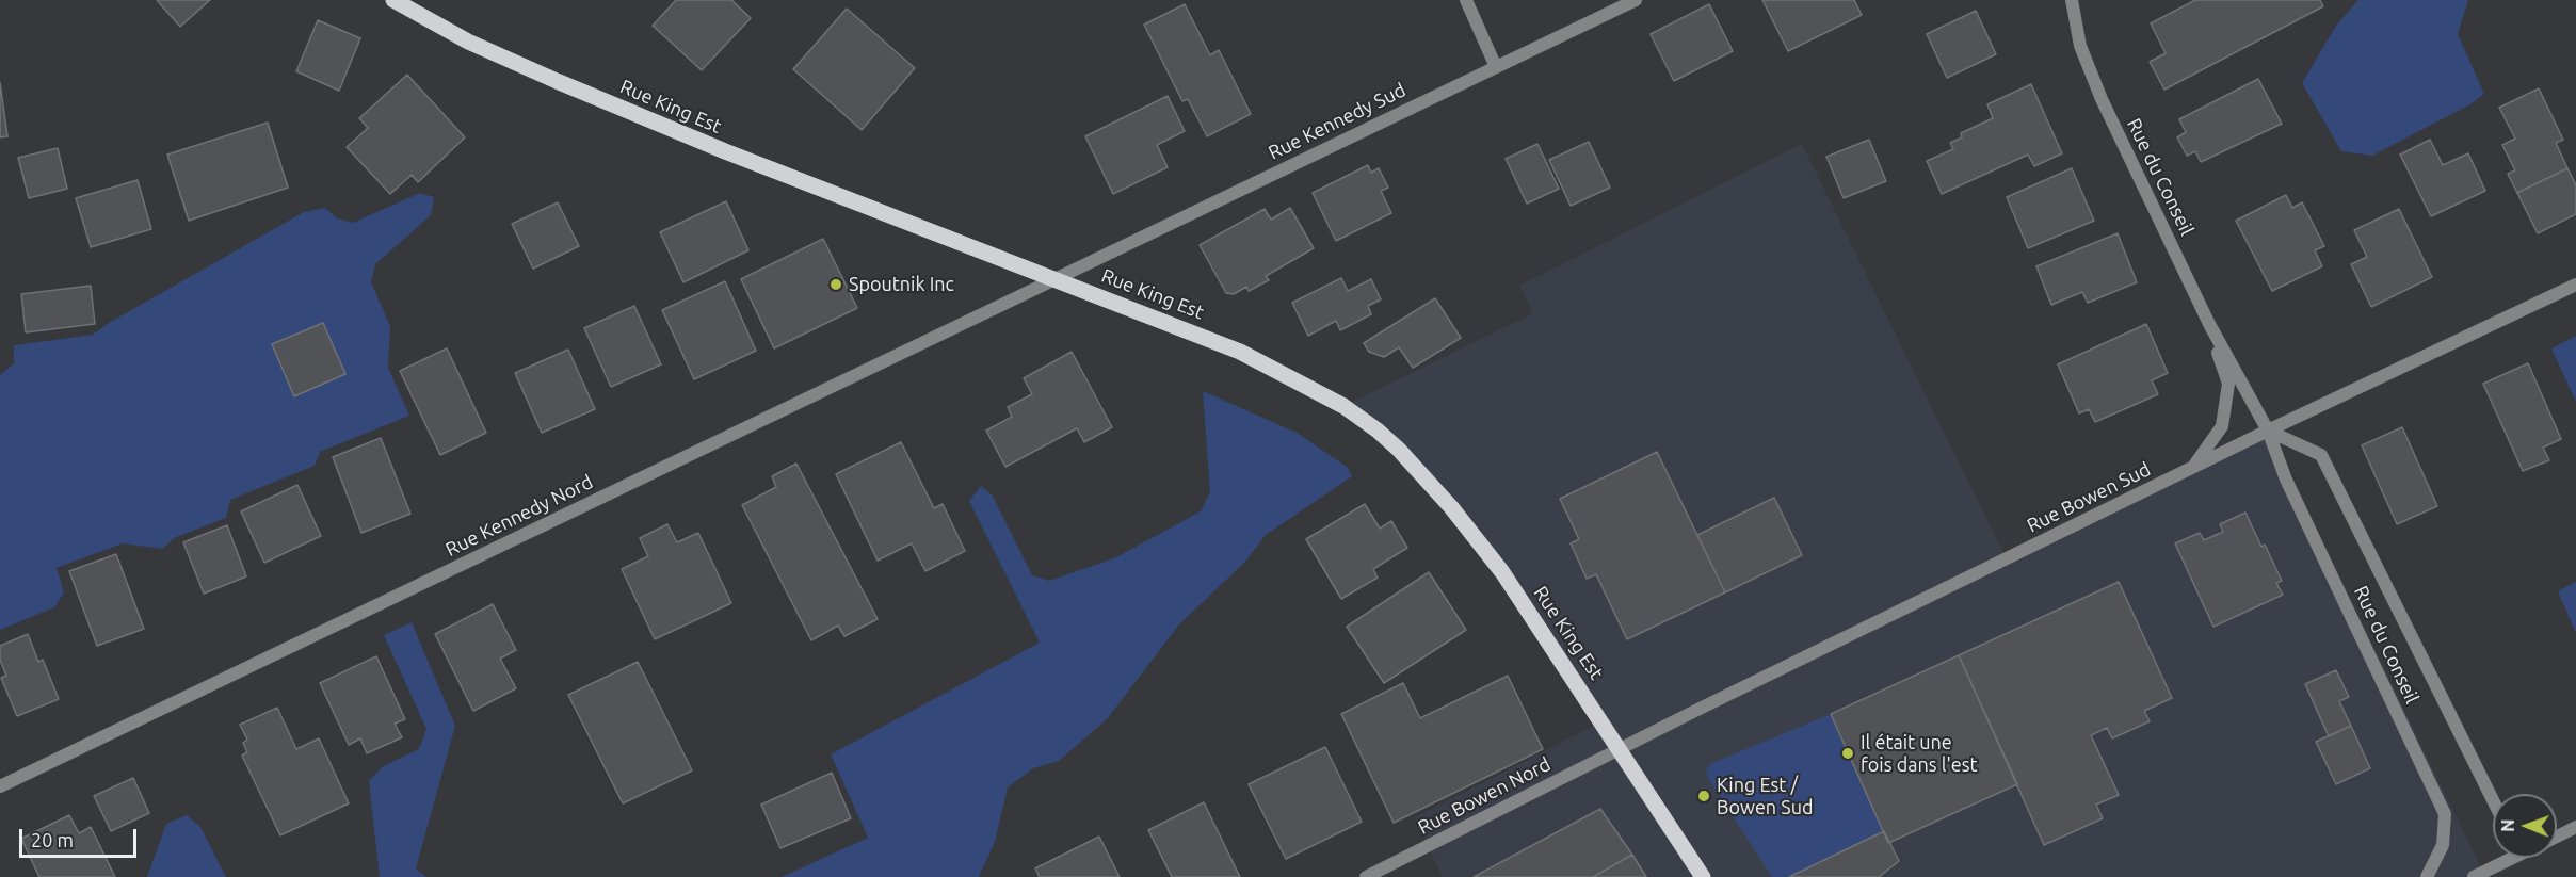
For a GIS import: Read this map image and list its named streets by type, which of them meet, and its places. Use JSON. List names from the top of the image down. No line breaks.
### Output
{"streets":{"main road":["Rue King Est"],"street":["Rue Kennedy Sud","Rue du Conseil","Rue Bowen Sud","Rue Kennedy Nord","Rue Bowen Nord"]},"crossings":[["Rue King Est","Rue Kennedy Sud"],["Rue King Est","Rue Bowen Sud"],["Rue King Est","Rue Kennedy Nord"],["Rue King Est","Rue Bowen Nord"],["Rue Kennedy Sud","Rue Kennedy Nord"],["Rue du Conseil","Rue Bowen Sud"],["Rue Bowen Sud","Rue Bowen Nord"]],"places":["Spoutnik Inc","Il était une fois dans l'est","King Est / Bowen Sud"],"scale_bar":"20 m","north":"left"}
